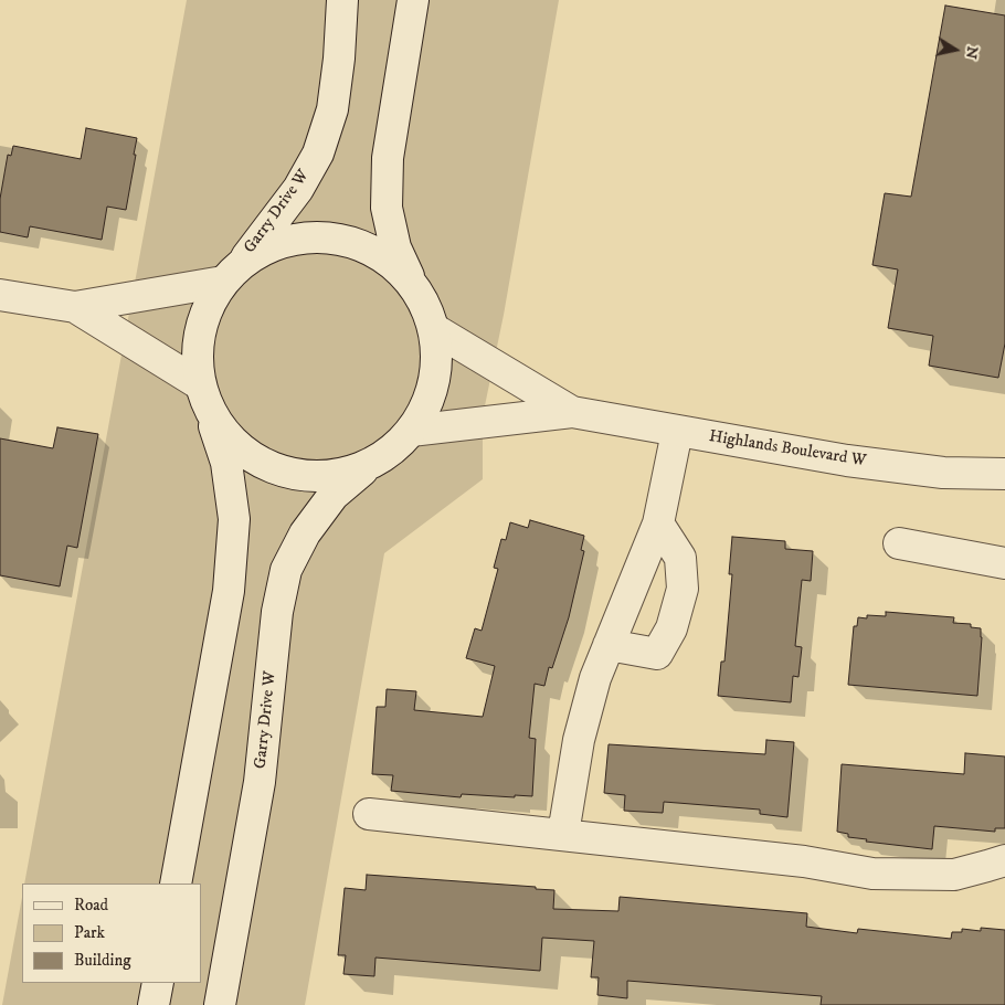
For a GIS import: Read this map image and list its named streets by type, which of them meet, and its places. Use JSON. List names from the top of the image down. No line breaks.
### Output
{"streets":{"street":["Garry Drive W","Highlands Boulevard W"]},"legend":["Road","Park","Building"],"north":"right"}
